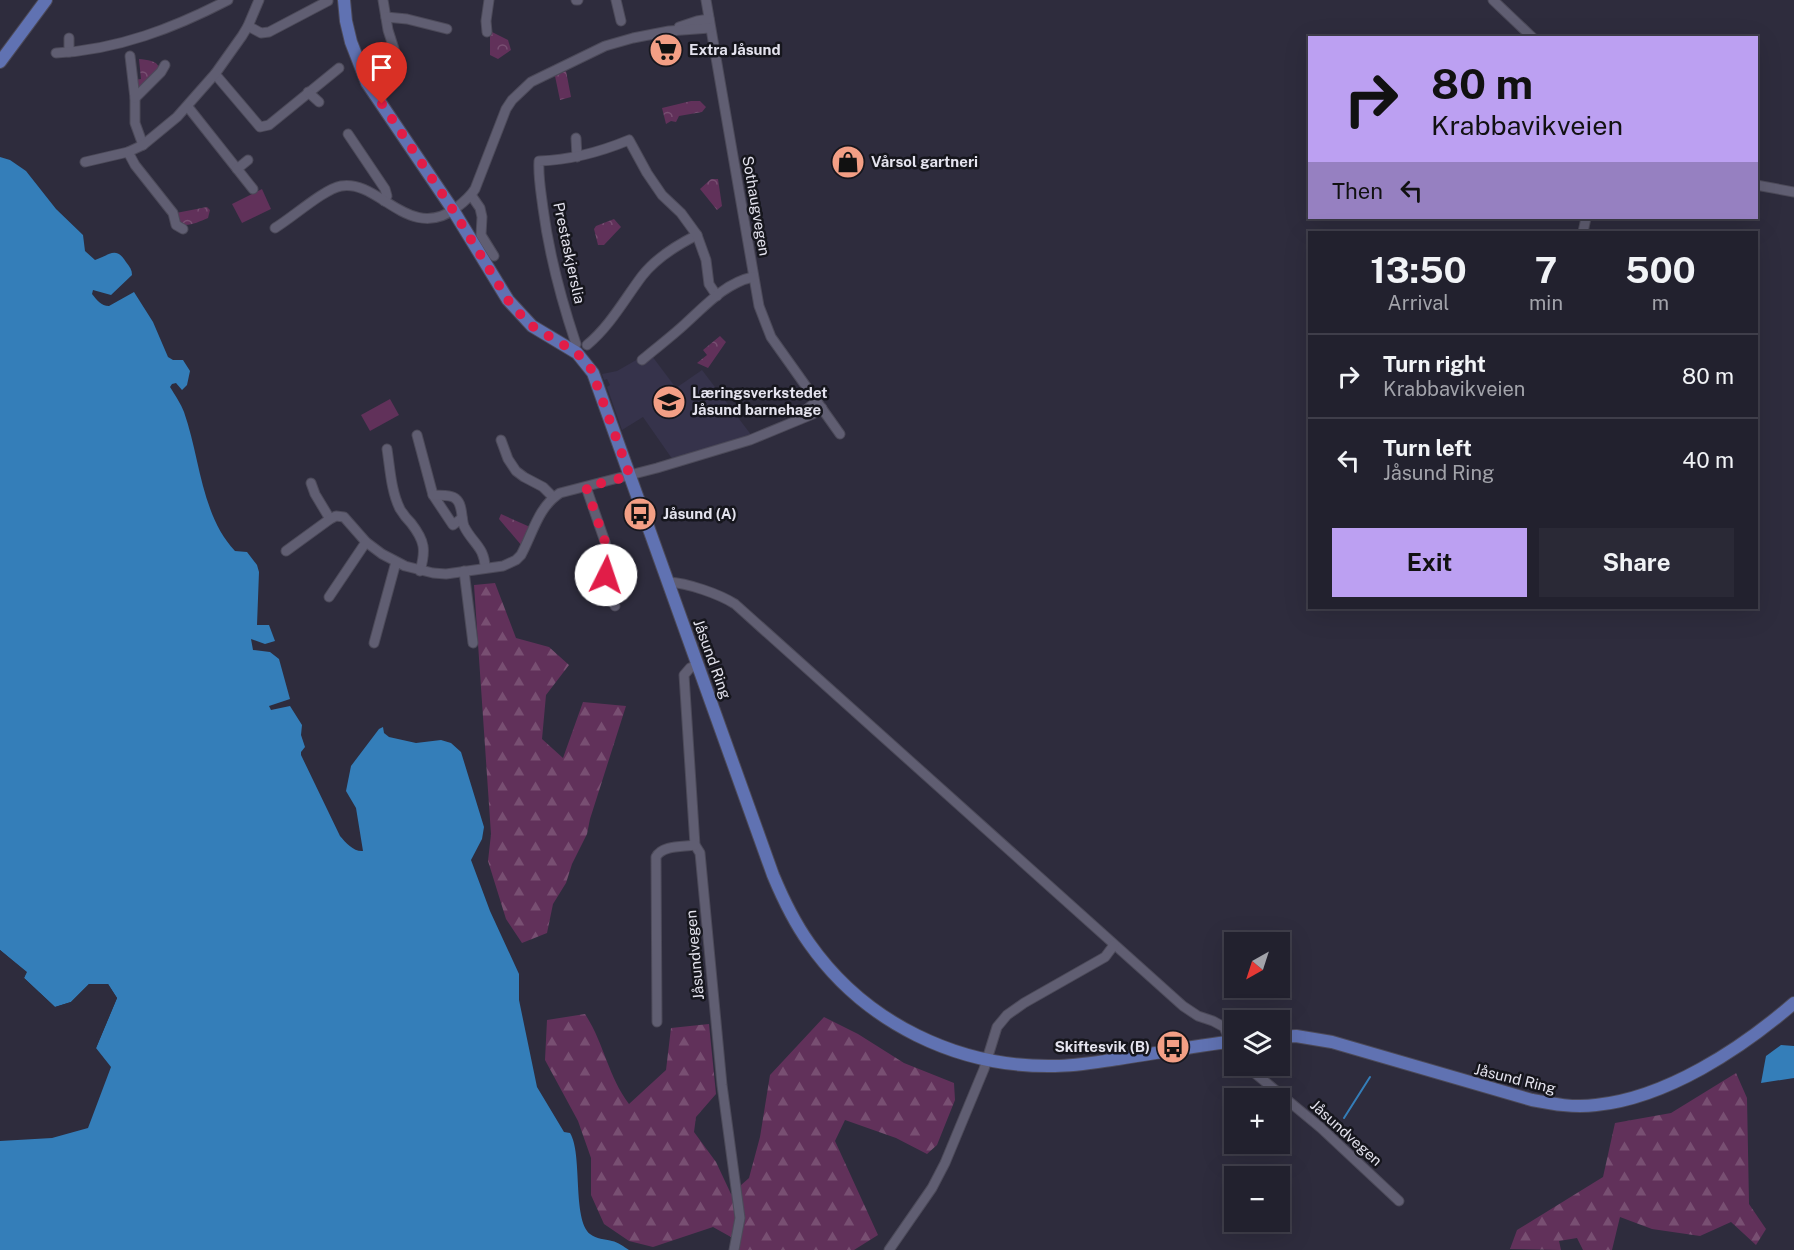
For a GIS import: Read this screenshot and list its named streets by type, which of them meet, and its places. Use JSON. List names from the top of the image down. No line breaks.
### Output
{"streets":{"main road":["Jåsund Ring"],"street":["Sothaugvegen","Prestaskjerslia","Jåsundvegen"]},"crossings":[["Prestaskjerslia","Jåsund Ring"],["Jåsund Ring","Jåsundvegen"]],"places":{"supermarket":["Extra Jåsund"],"shop":["Vårsol gartneri"],"school or university":["Læringsverkstedet Jåsund barnehage"],"bus stop":["Jåsund (A)","Skiftesvik (B)"]},"north":"bottom left","page":{"turn":["80 m","Krabbavikveien"],"then":"Then","eta":["13:50","Arrival","7","min","500","m"],"list":[{"name":"Turn right","note":"Krabbavikveien","value":"80 m"},{"name":"Turn left","note":"Jåsund Ring","value":"40 m"}],"buttons":["Exit","Share"],"map_buttons":["+","−"]}}
